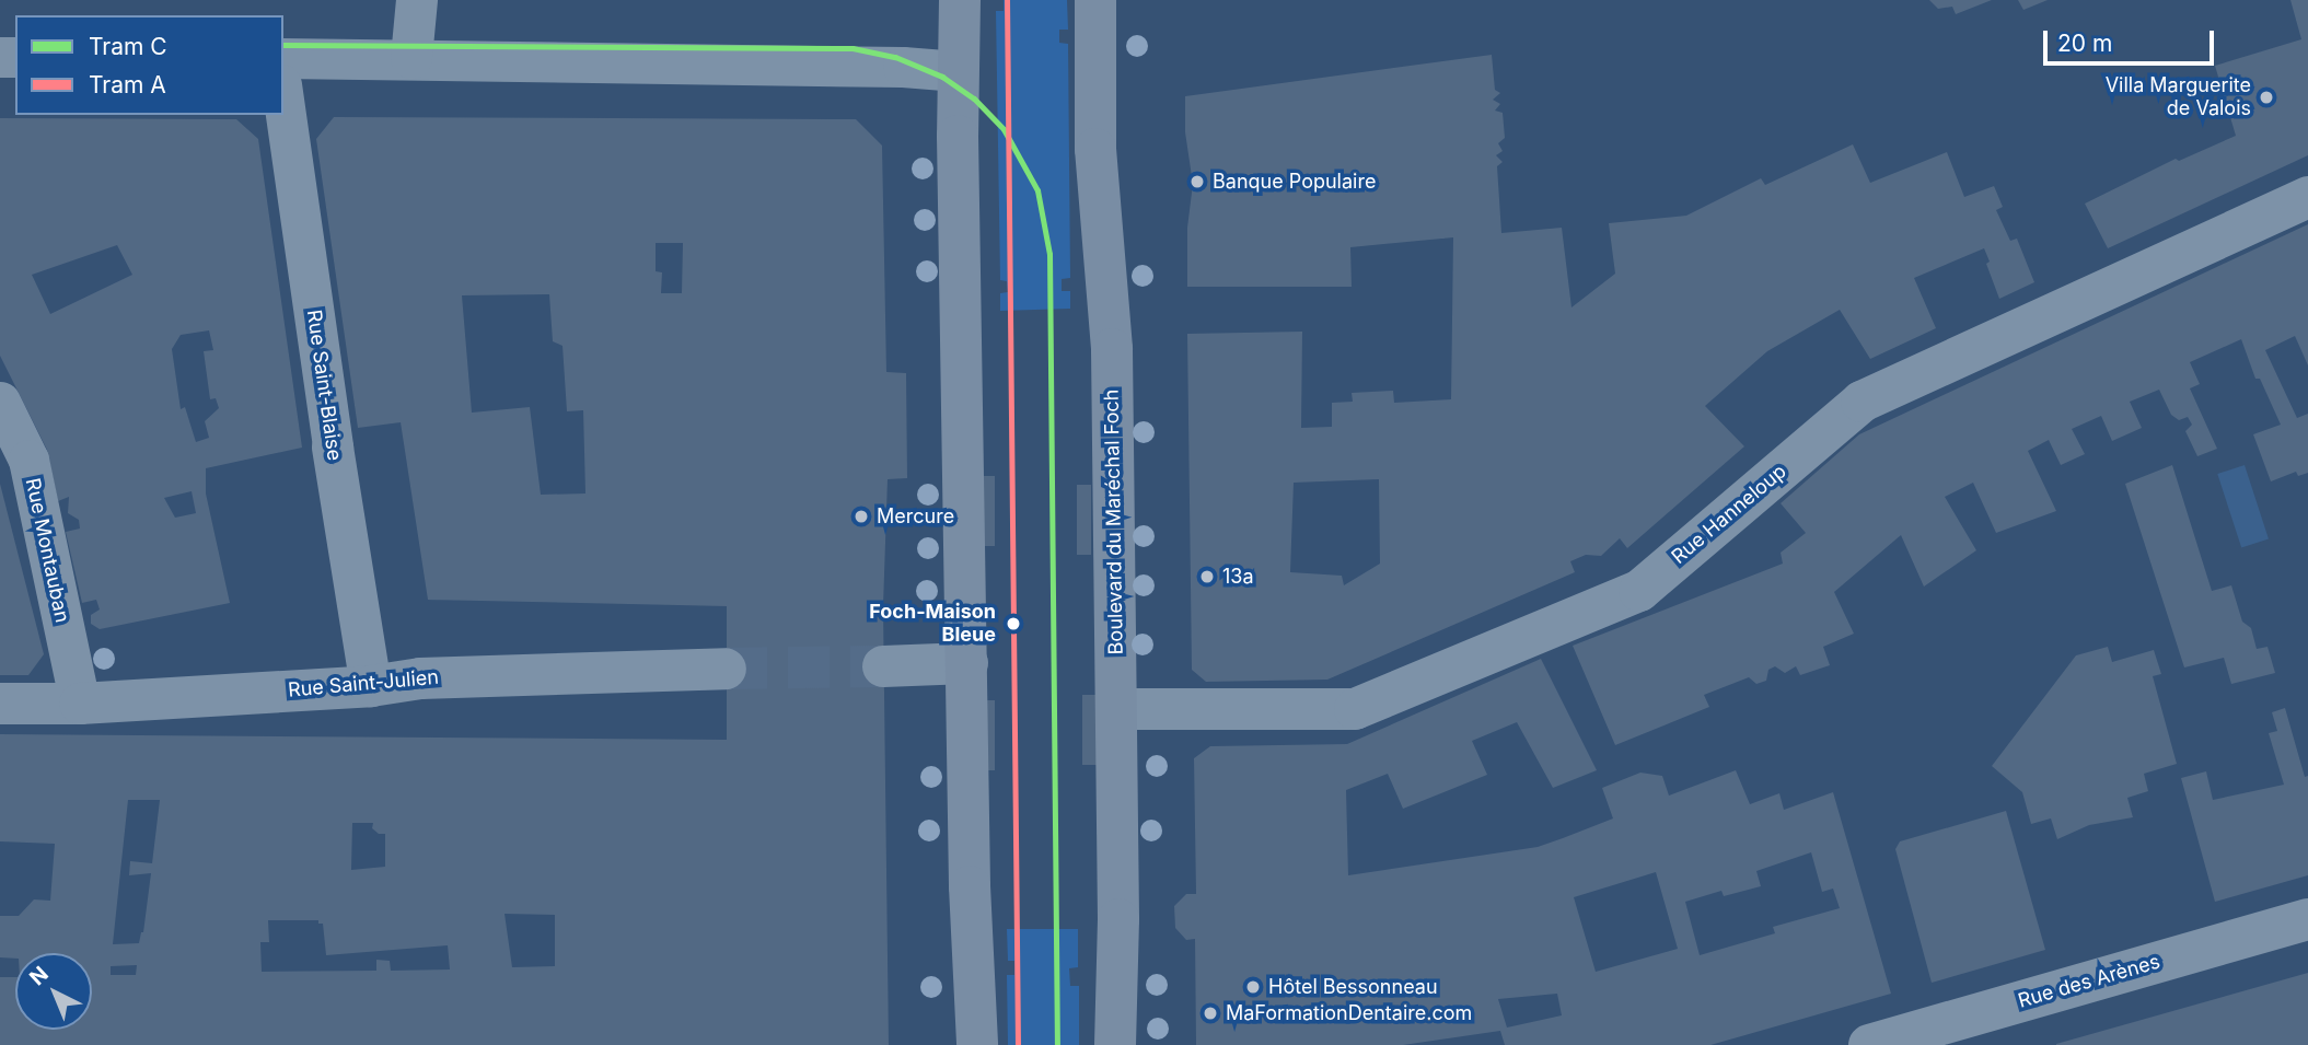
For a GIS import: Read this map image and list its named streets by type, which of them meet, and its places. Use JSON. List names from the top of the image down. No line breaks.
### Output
{"streets":{"main road":["Boulevard du Maréchal Foch"],"street":["Rue Saint-Blaise","Rue Hanneloup","Rue Montauban","Rue Saint-Julien","Rue des Arènes"]},"crossings":[["Rue Saint-Blaise","Rue Saint-Julien"],["Rue Hanneloup","Boulevard du Maréchal Foch"],["Rue Montauban","Rue Saint-Julien"]],"places":["Villa Marguerite de Valois","Banque Populaire","Mercure","13a","Foch-Maison Bleue","Hôtel Bessonneau","MaFormationDentaire.com"],"lines":["tram line A","tram line C"],"legend":["Tram C","Tram A"],"scale_bar":"20 m","north":"top left"}
